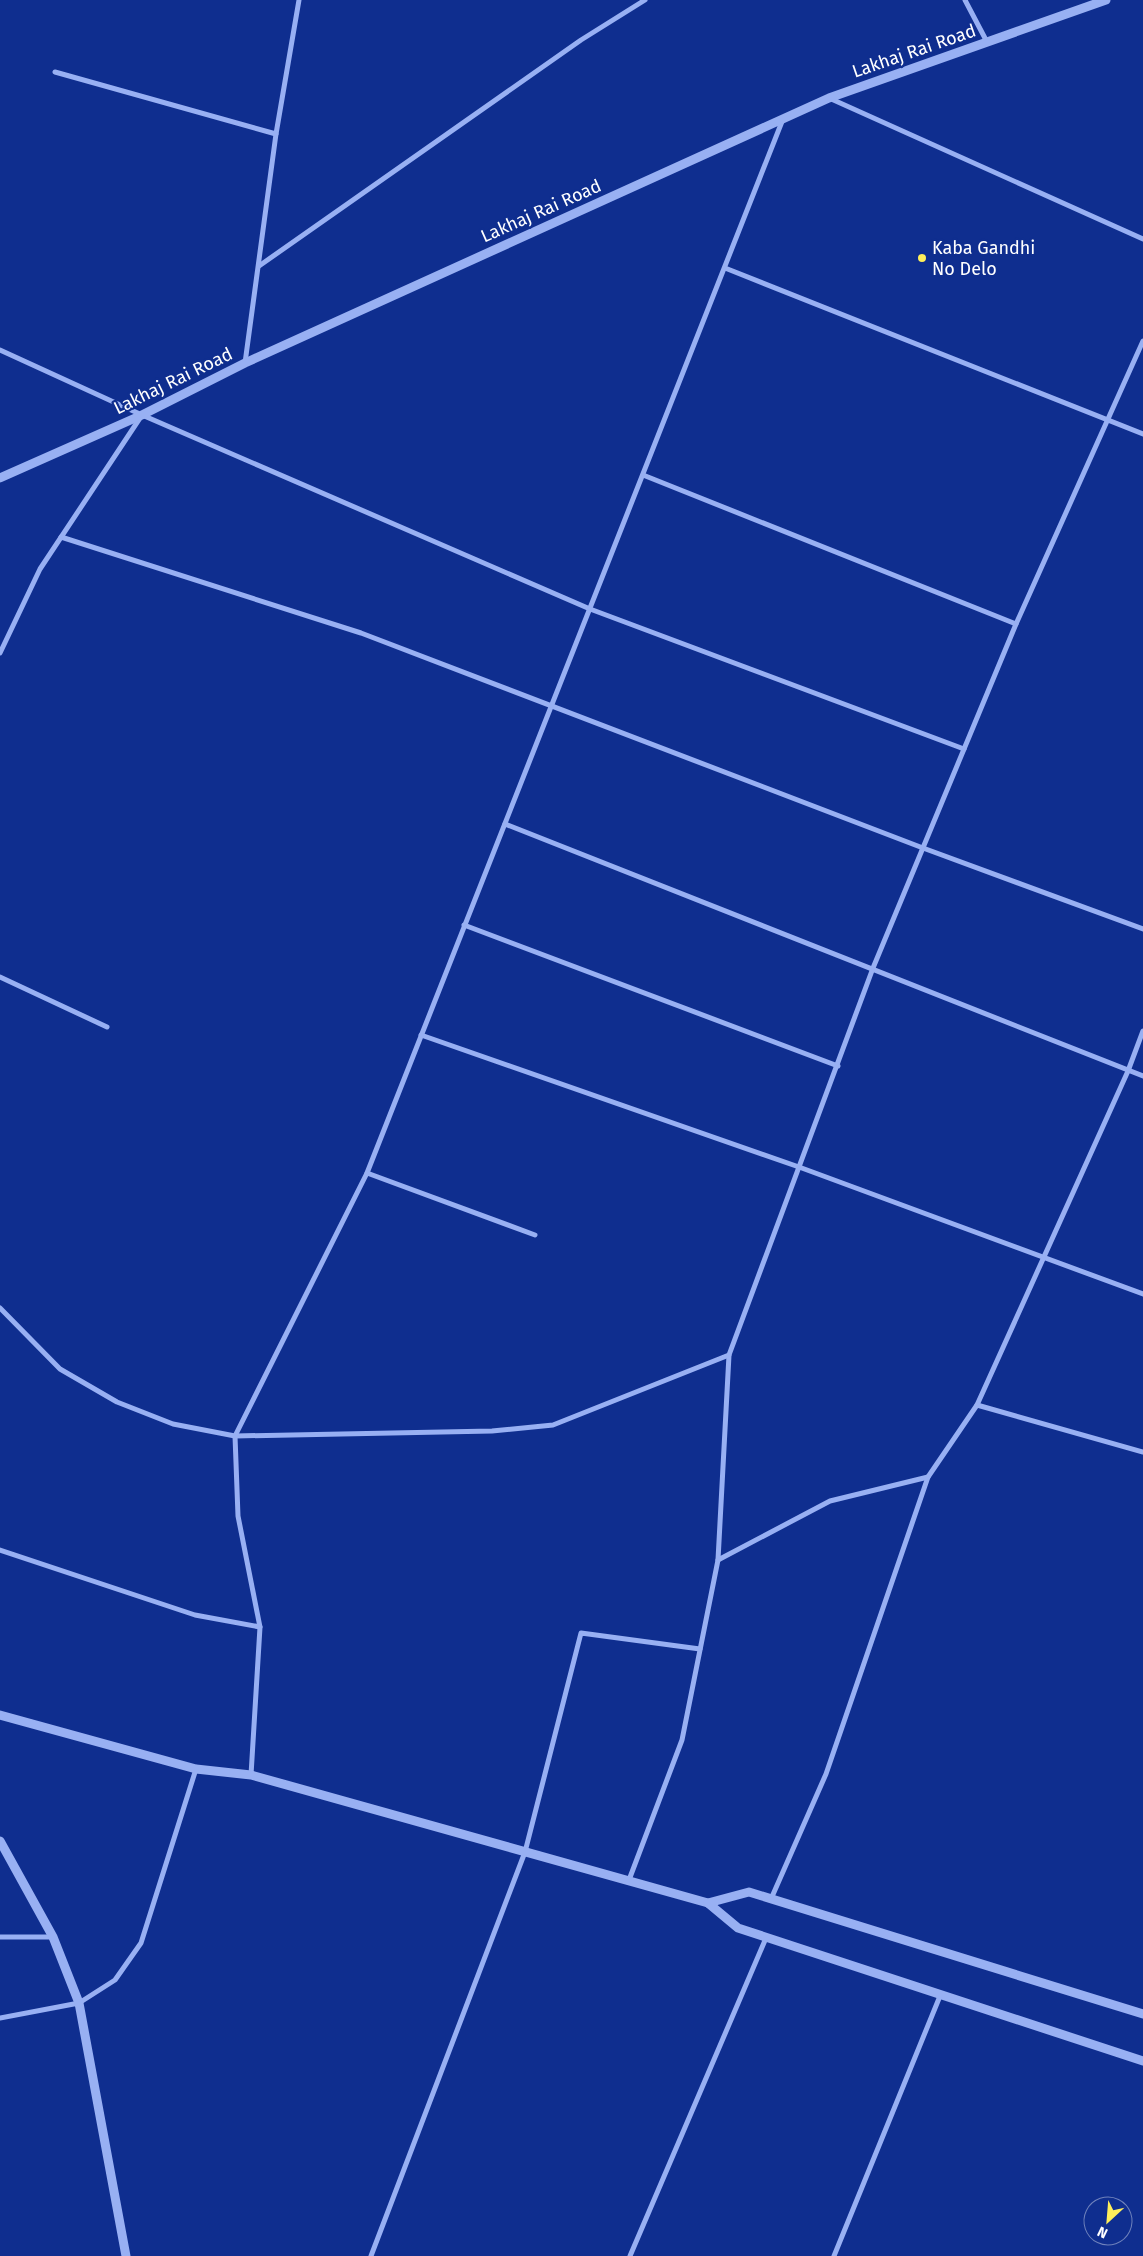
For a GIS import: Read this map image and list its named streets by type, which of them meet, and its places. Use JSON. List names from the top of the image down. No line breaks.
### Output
{"streets":{"street":["Lakhaj Rai Road"]},"places":["Kaba Gandhi No Delo"],"north":"bottom left"}
